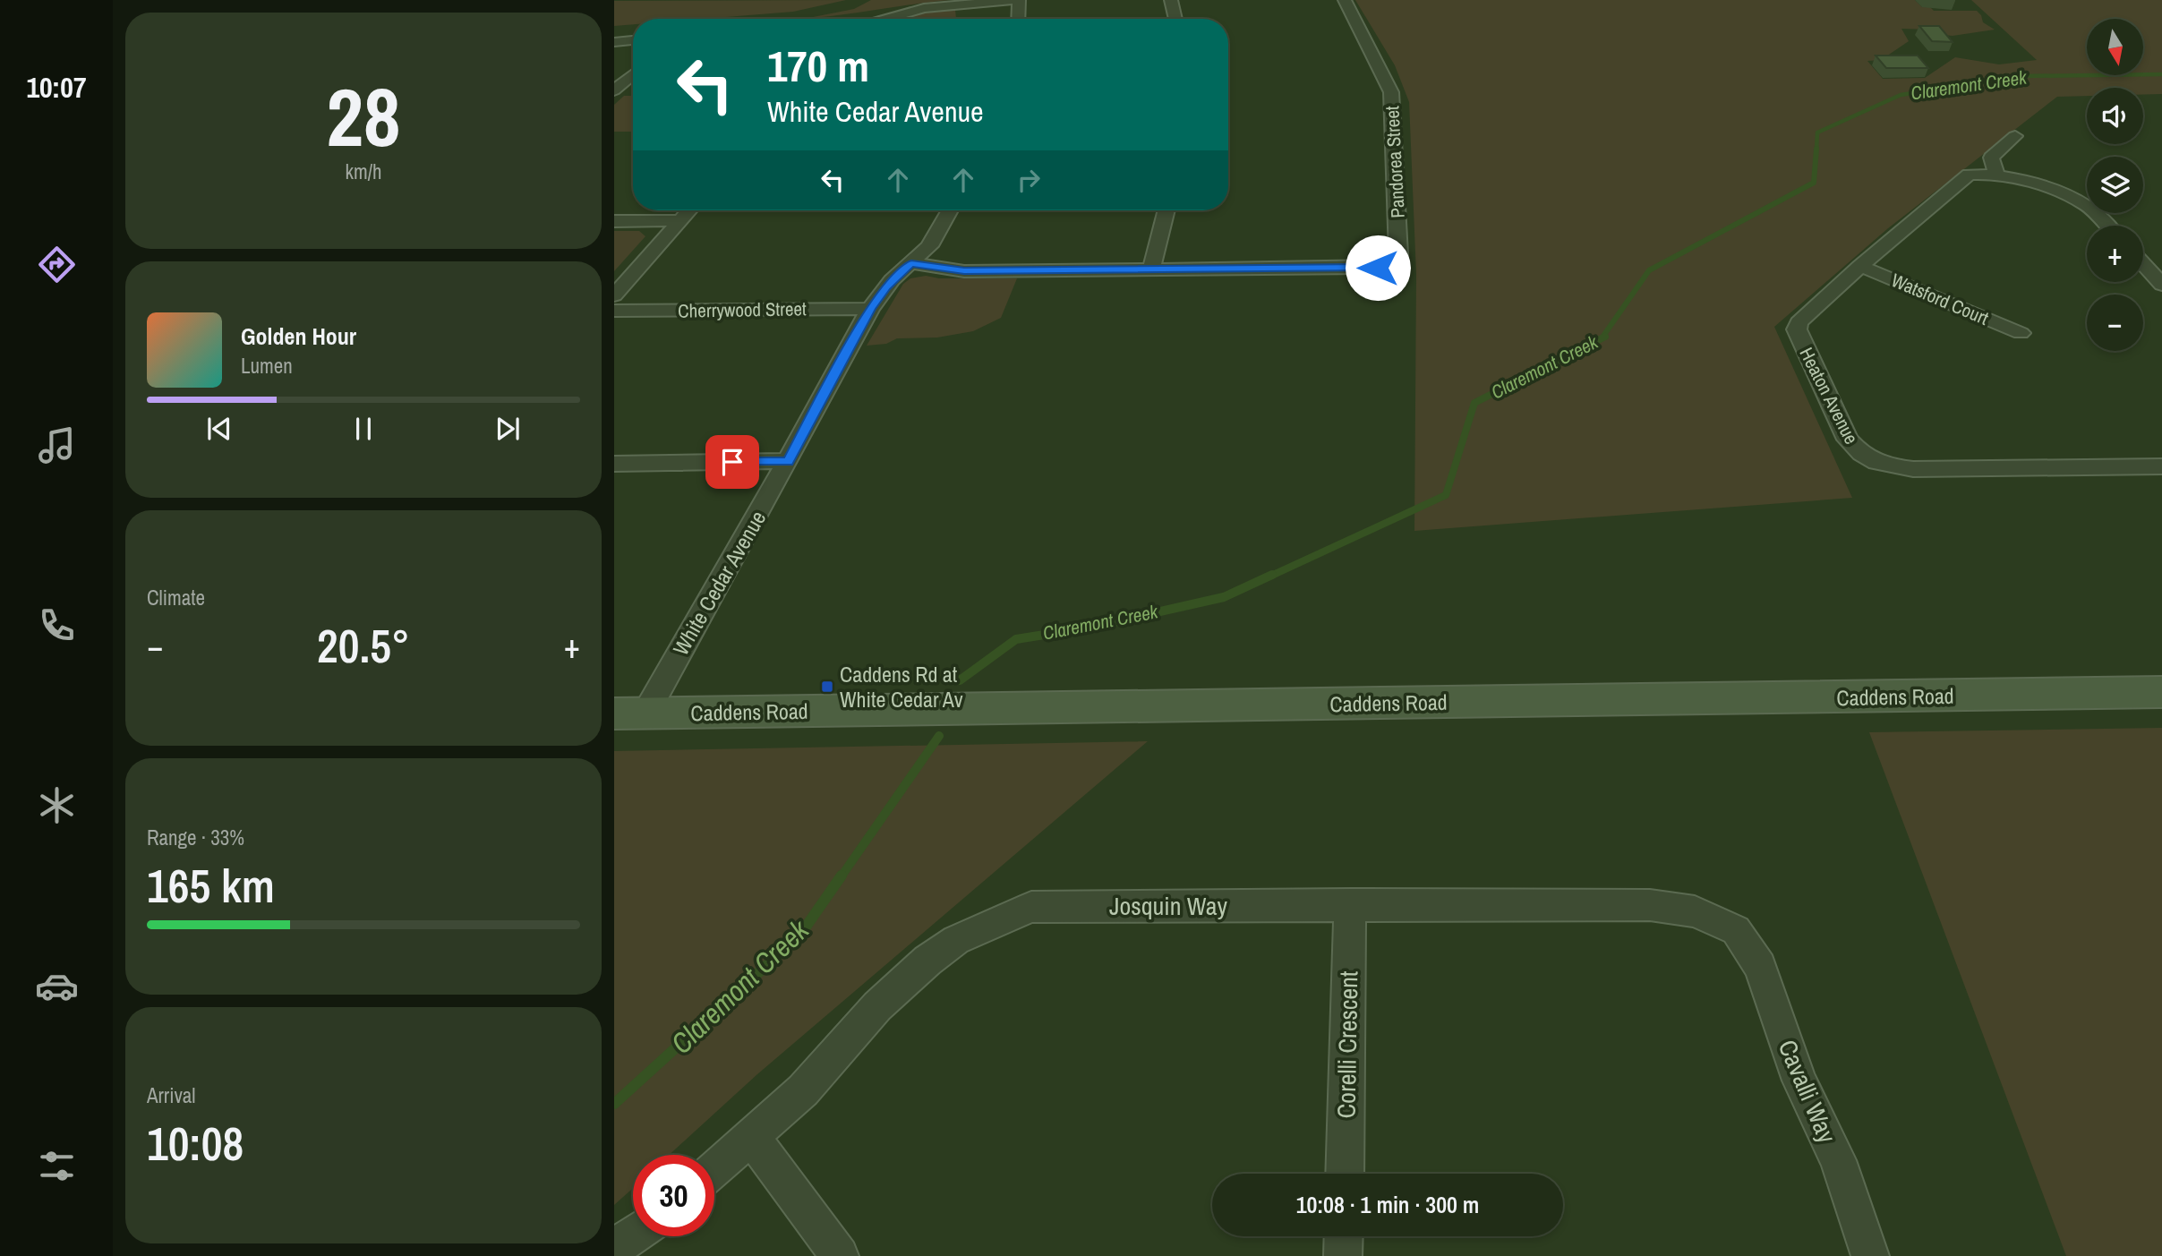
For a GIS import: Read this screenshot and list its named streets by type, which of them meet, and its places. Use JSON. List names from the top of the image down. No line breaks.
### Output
{"streets":{"street":["Pandorea Street","Watsford Court","Cherrywood Street","Heaton Avenue","White Cedar Avenue","Caddens Road","Josquin Way","Corelli Crescent","Cavalli Way"]},"crossings":[["Pandorea Street","White Cedar Avenue"],["Watsford Court","Heaton Avenue"],["Cherrywood Street","White Cedar Avenue"],["White Cedar Avenue","Caddens Road"],["Josquin Way","Corelli Crescent"],["Josquin Way","Cavalli Way"]],"water":["Claremont Creek"],"places":{"transit":["Caddens Rd at White Cedar Av"]},"north":"bottom","page":{"tabs":"10:07","tile":[["28","km/h"],"Climate",["Range · 33%","165 km"],["Arrival","10:08"]],"map_buttons":["+","−"],"turn":["170 m","White Cedar Avenue"],"song":["Golden Hour","Lumen"],"heat":["−","20.5°","+"],"limit":"30","trip":"10:08 · 1 min · 300 m"}}
